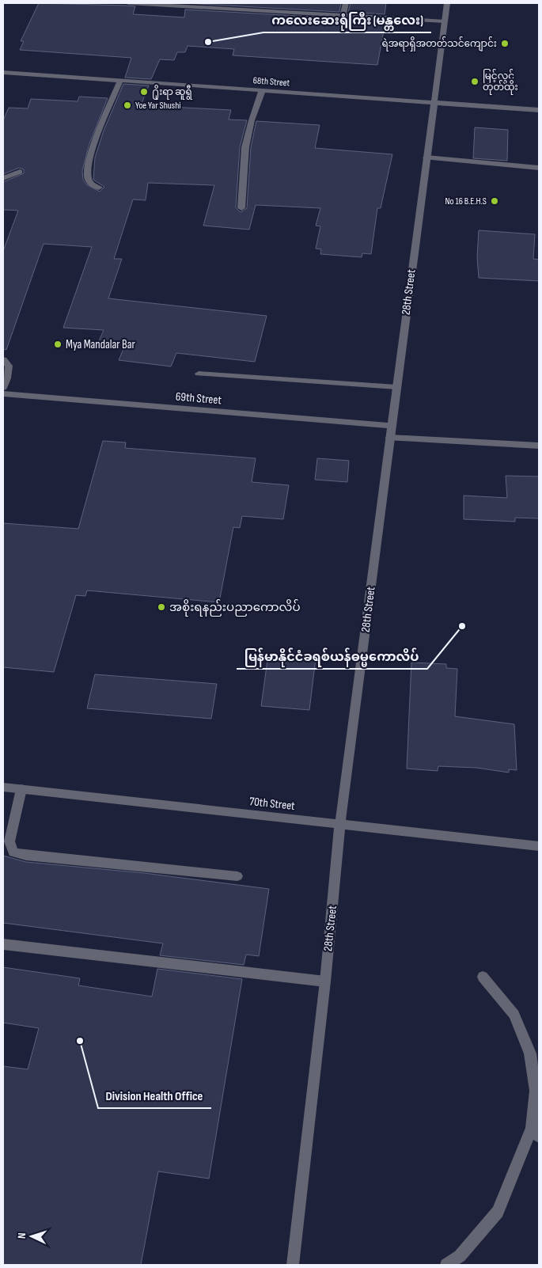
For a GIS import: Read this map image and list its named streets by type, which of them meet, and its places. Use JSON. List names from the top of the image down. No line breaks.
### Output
{"streets":{"street":["68th Street","28th Street","69th Street","70th Street"]},"crossings":[["68th Street","28th Street"],["28th Street","69th Street"],["28th Street","70th Street"]],"places":["ကလေးဆေးရုံကြီး (မန္တလေး)","ရဲအရာရှိအတတ်သင်ကျောင်း","မြင့်လွင် တုတ်ထိုး","႐ိုးရာ ဆူရွီ","Yoe Yar Shushi","No 16 B.E.H.S","Mya Mandalar Bar","အစိုးရနည်းပညာကောလိပ်","မြန်မာနိုင်ငံခရစ်ယန်ဓမ္မကောလိပ်","Division Health Office"],"north":"left"}
